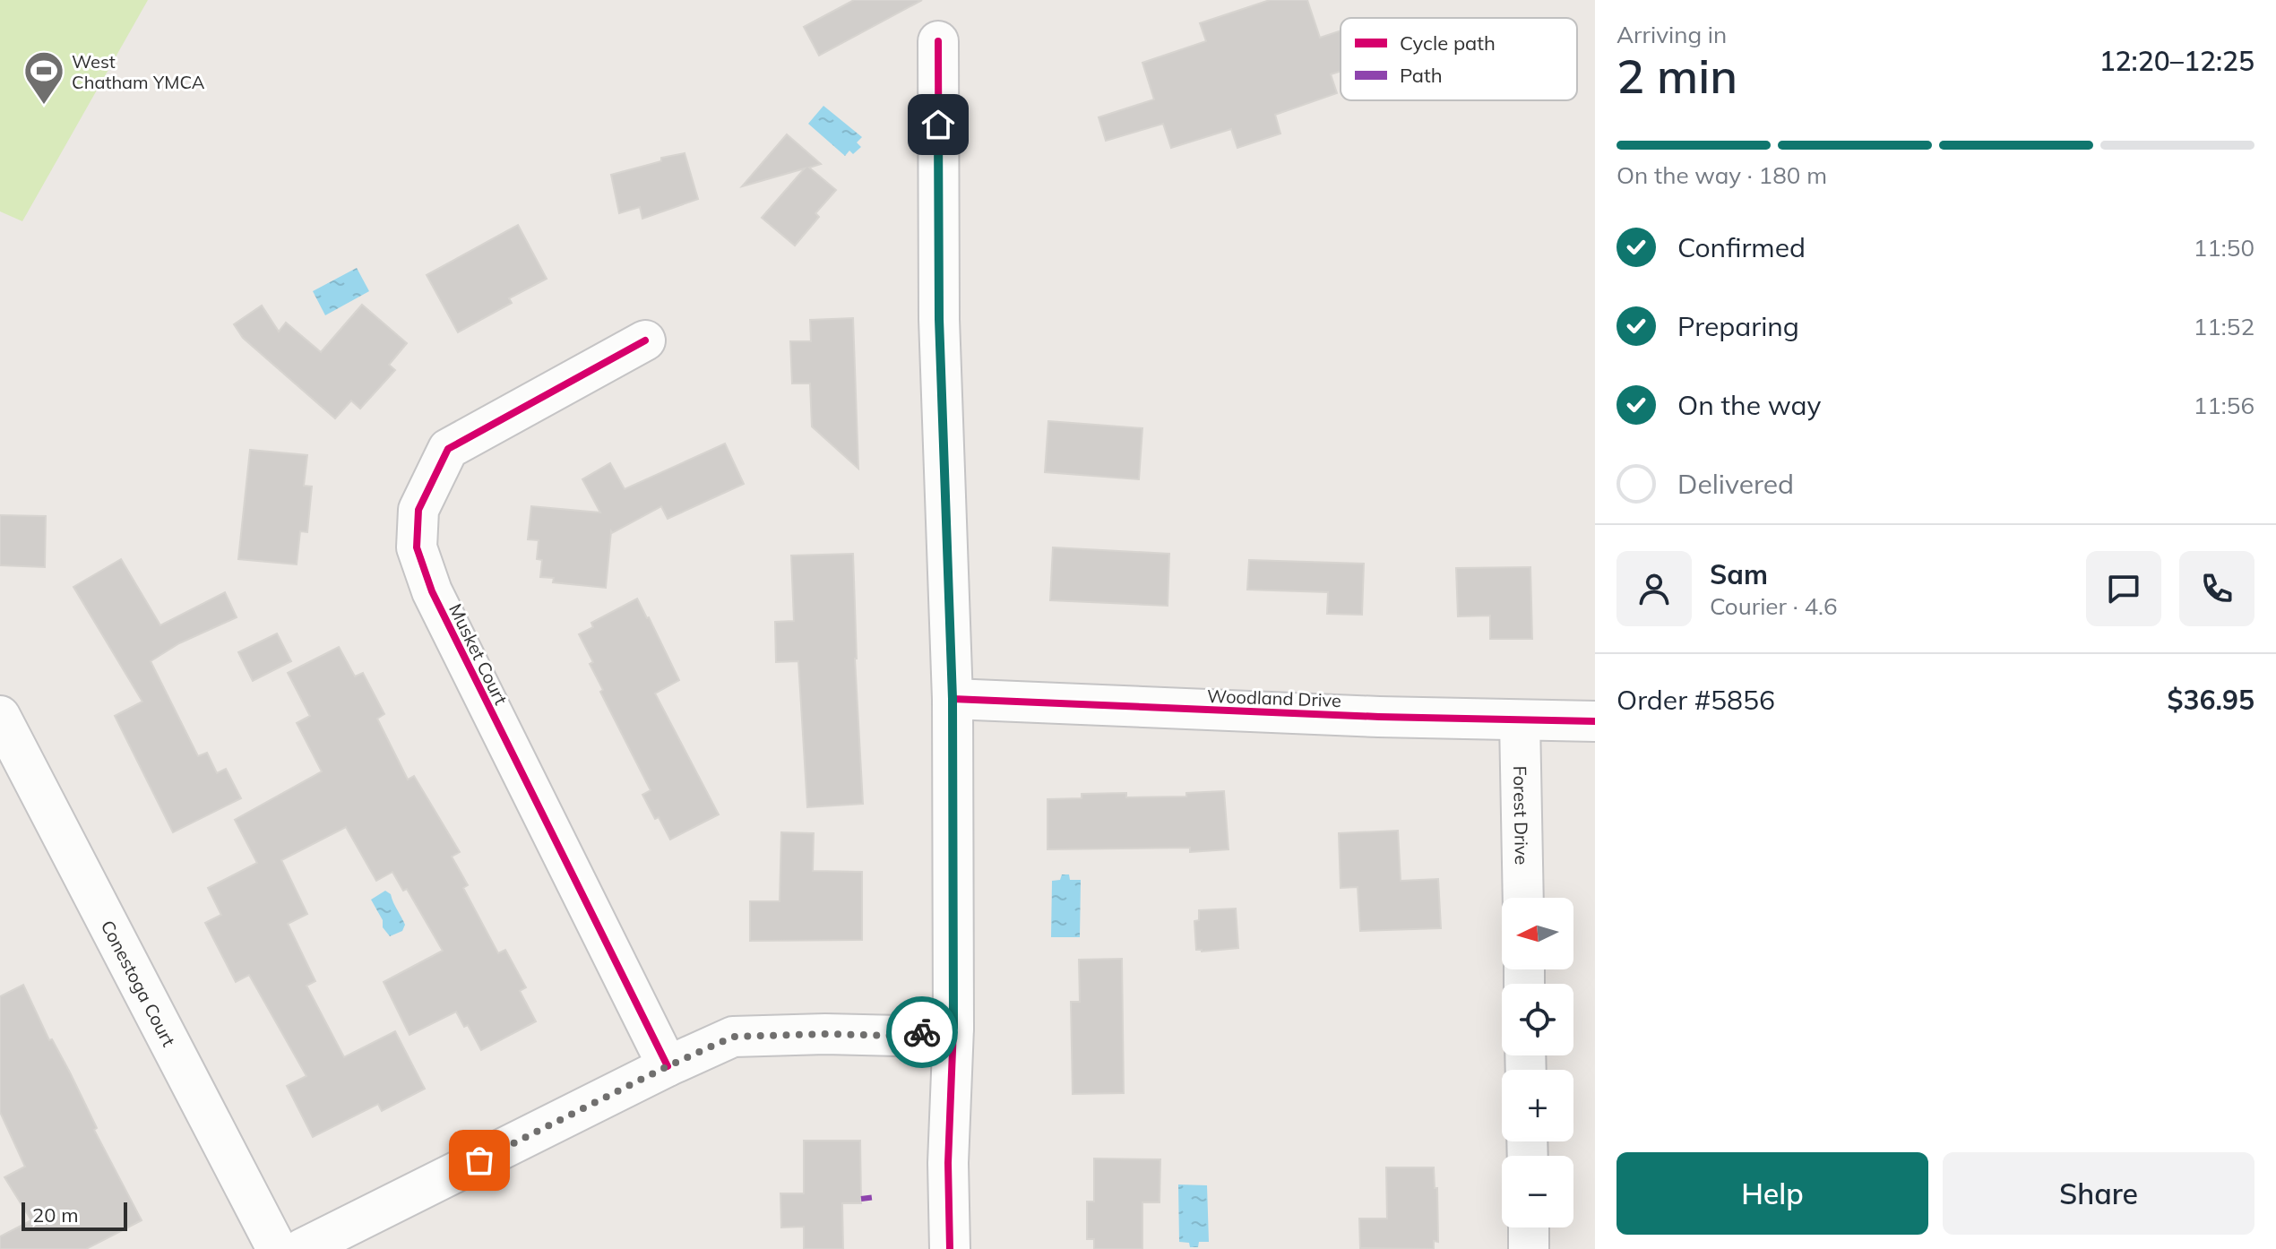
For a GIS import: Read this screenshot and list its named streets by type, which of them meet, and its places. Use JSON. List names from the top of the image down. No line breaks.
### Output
{"streets":{"street":["Musket Court","Woodland Drive","Forest Drive","Conestoga Court"]},"crossings":[["Woodland Drive","Forest Drive"]],"places":{"sports":["West Chatham YMCA"]},"legend":["Cycle path","Path"],"scale_bar":"20 m","north":"left","page":{"heading":["2 min","Arriving in","12:20–12:25"],"panel":["Sam","Courier · 4.6","Order #5856","$36.95"],"bar":"On the way · 180 m","list":[["Confirmed","11:50"],["Preparing","11:52"],["On the way","11:56"],"Delivered"],"map_buttons":["+","−"],"buttons":["Help","Share"],"scale":"20 m"}}
